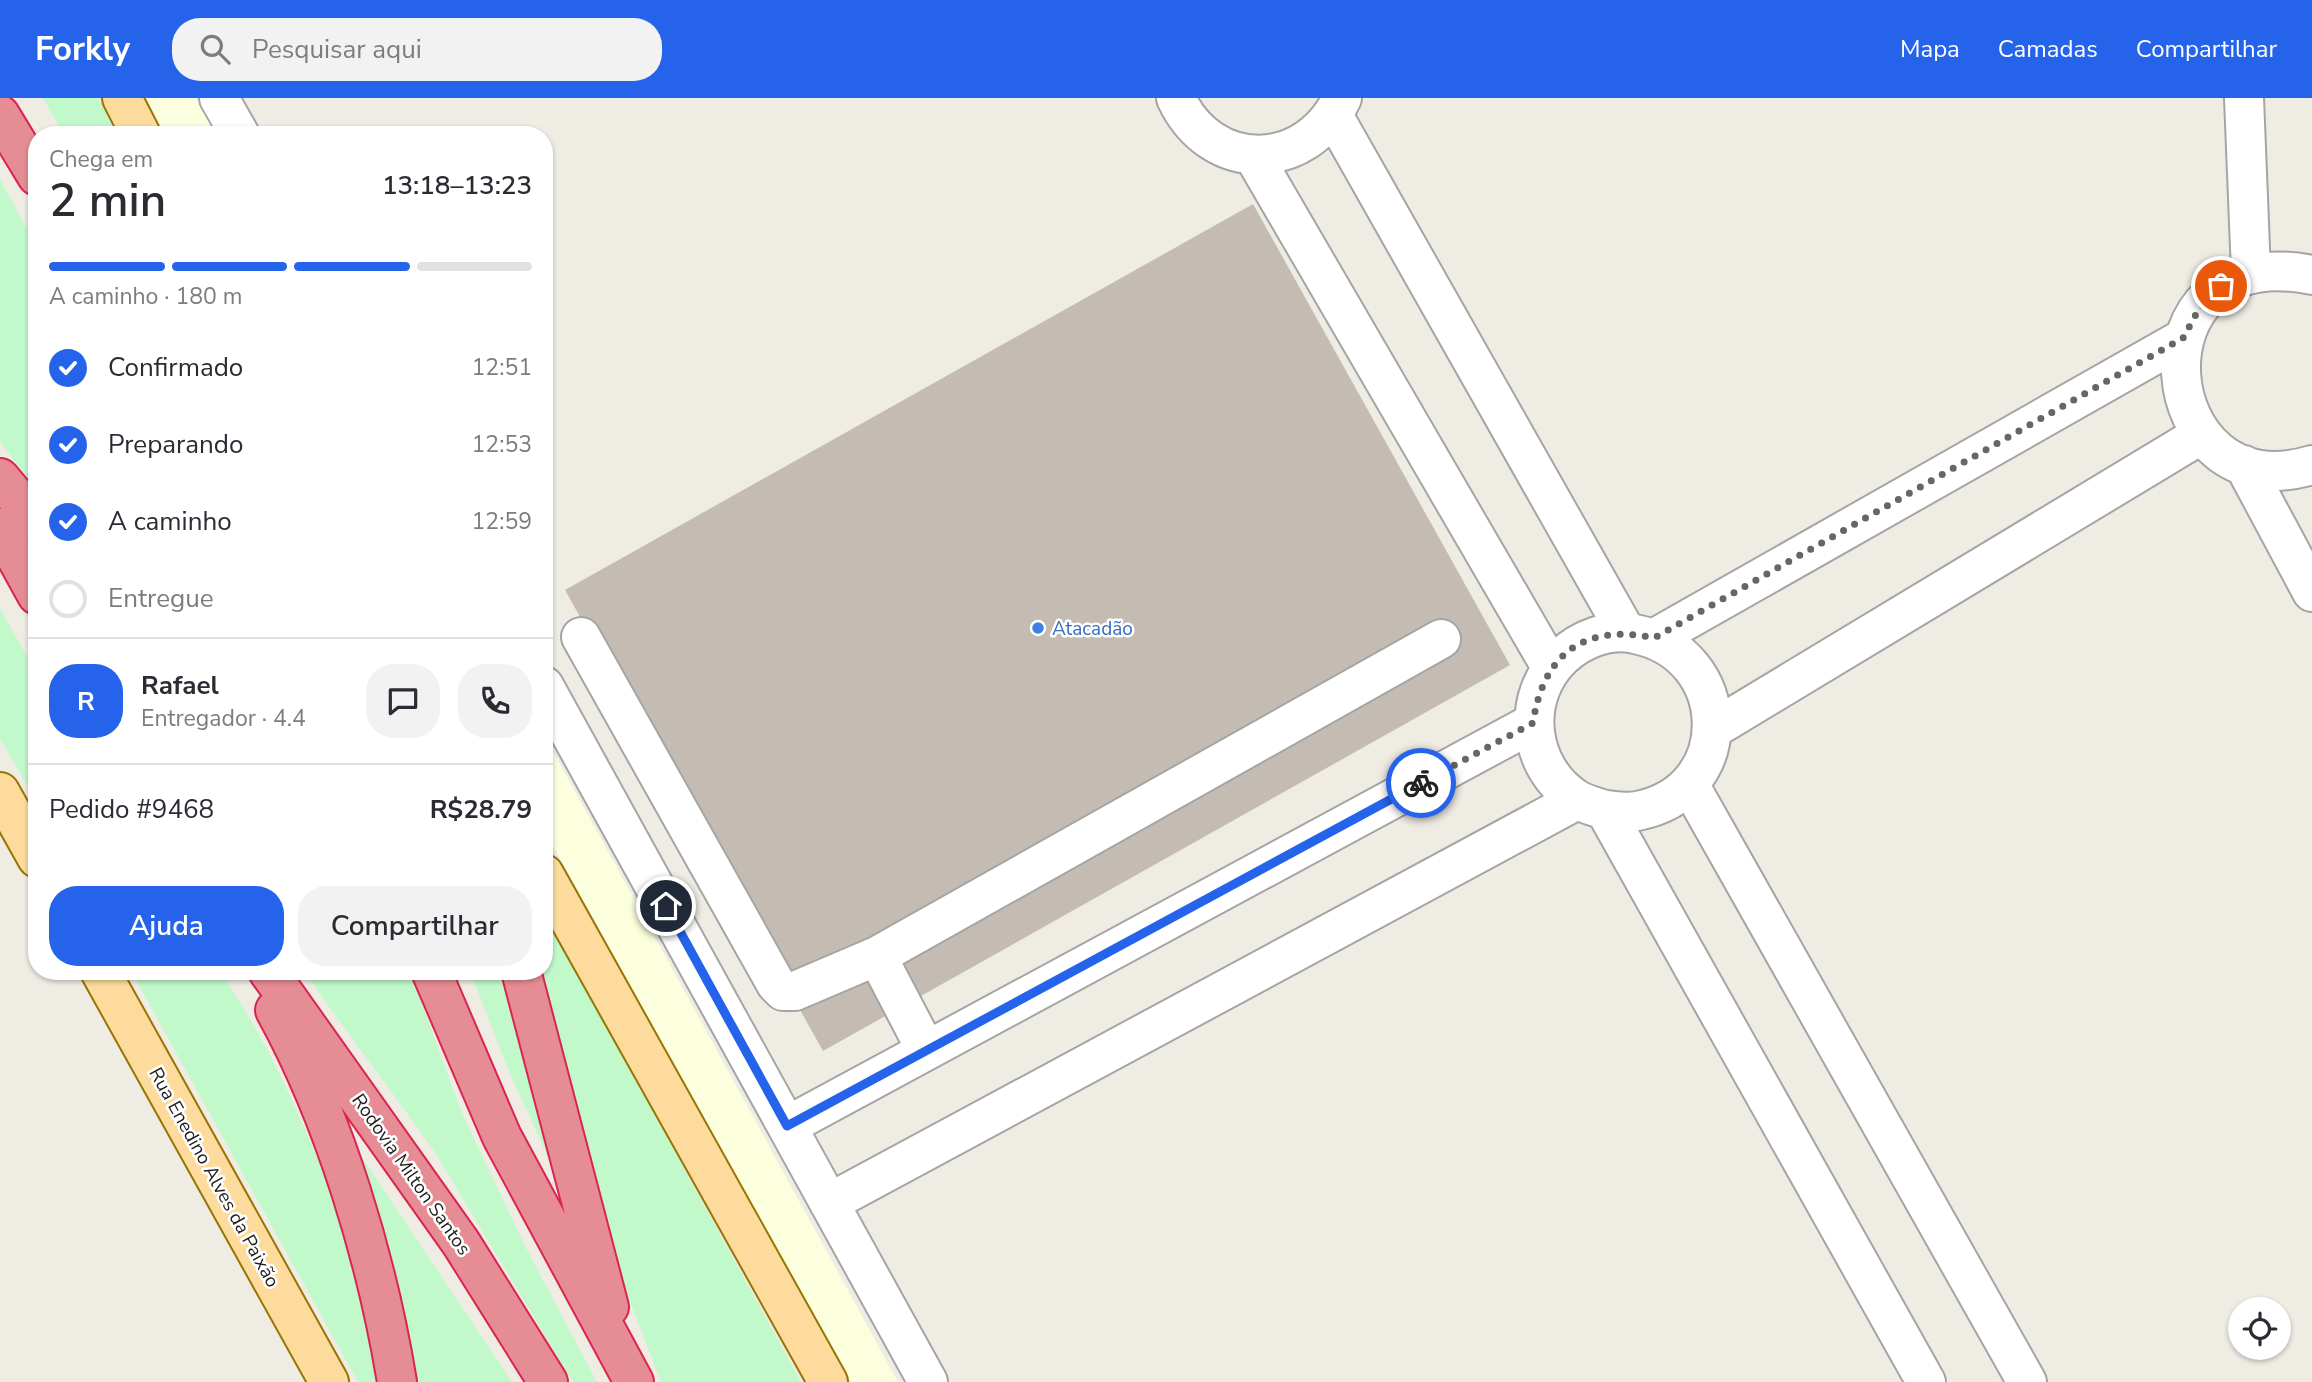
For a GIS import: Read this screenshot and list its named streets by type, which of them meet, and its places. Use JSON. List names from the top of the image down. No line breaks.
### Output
{"streets":{"highway":["Rodovia Milton Santos"],"main road":["Rua Enedino Alves da Paixão"]},"places":["Atacadão"],"page":{"header":"Forkly","search":"Pesquisar aqui","nav":["Mapa","Camadas","Compartilhar"],"heading":["2 min","Chega em","13:18–13:23"],"panel":["Rafael","Entregador · 4.4","Pedido #9468","R$28.79"],"bar":"A caminho · 180 m","list":[["Confirmado","12:51"],["Preparando","12:53"],["A caminho","12:59"],"Entregue"],"round":"R","buttons":["Ajuda","Compartilhar"]}}
